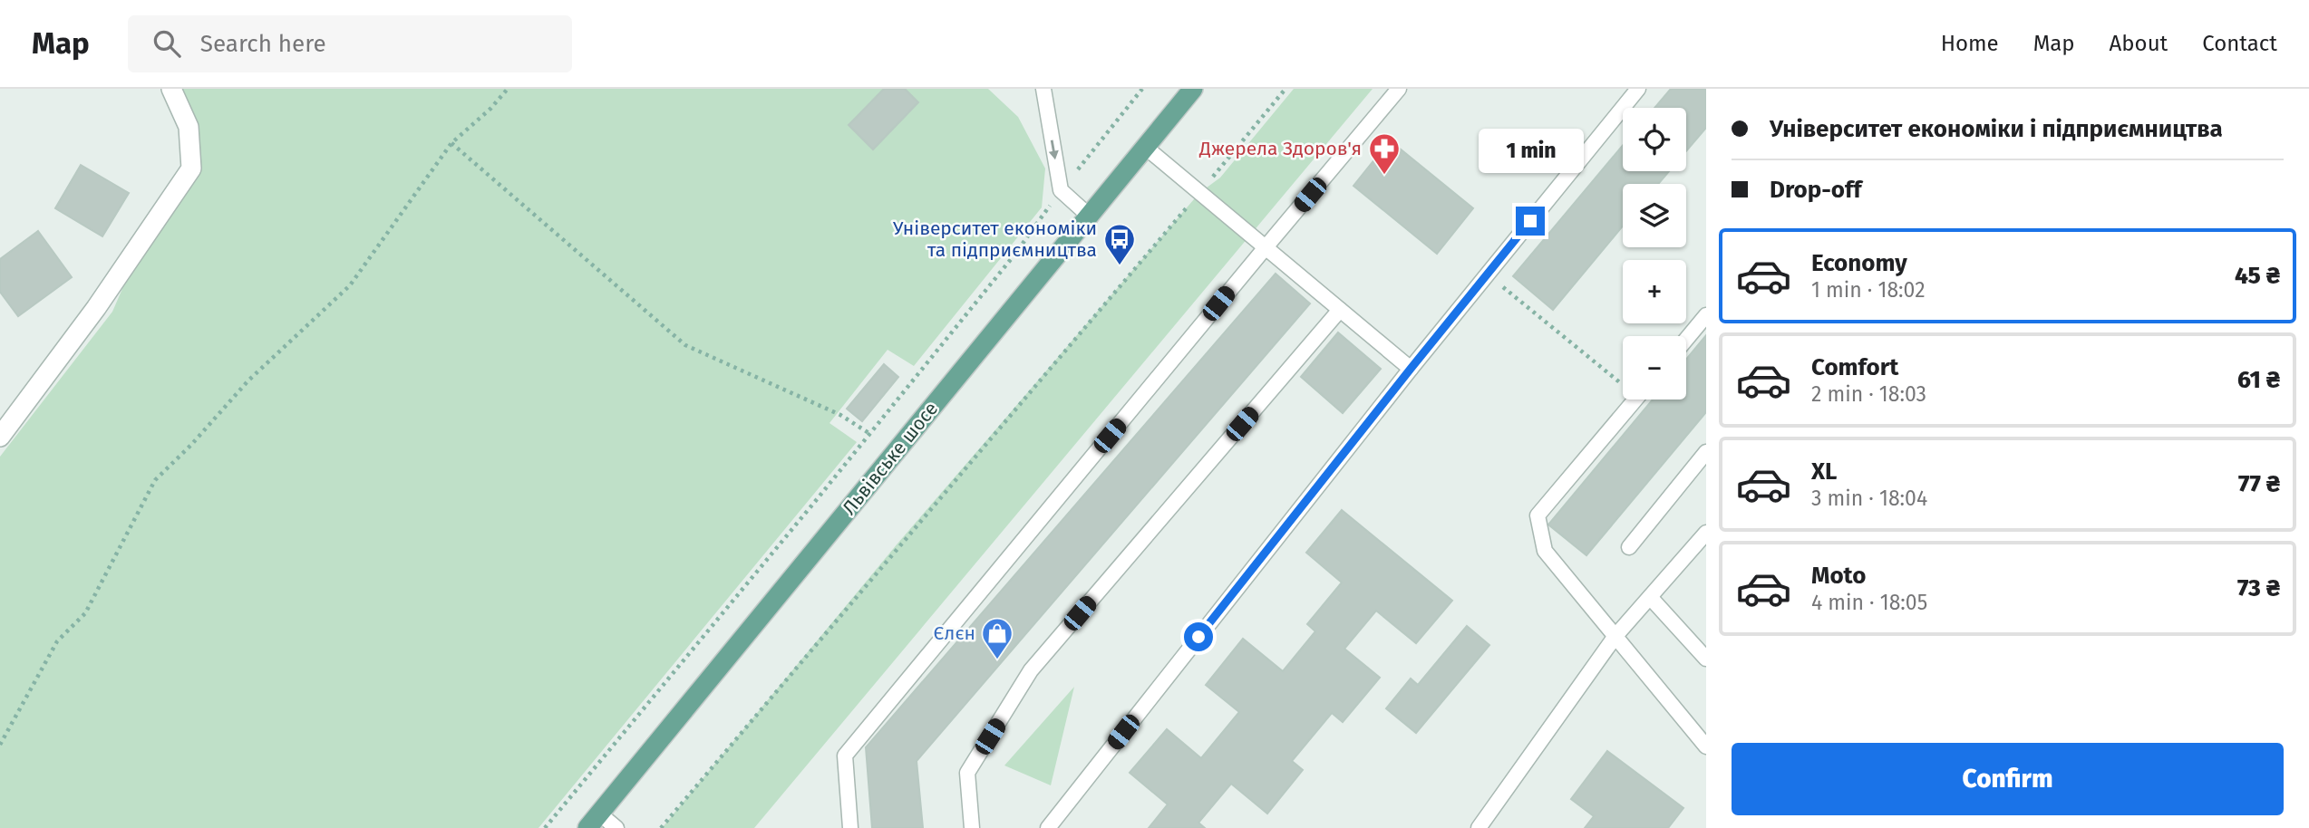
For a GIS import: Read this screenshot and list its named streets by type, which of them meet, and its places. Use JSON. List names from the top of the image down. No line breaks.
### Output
{"streets":{"main road":["Львівське шосе"]},"places":{"pharmacy":["Джерела Здоров'я"],"bus stop":["Університет економіки та підприємництва"],"shop":["Єлєн"]},"page":{"header":"Map","search":"Search here","nav":["Home","Map","About","Contact"],"banner":["Університет економіки і підприємництва","Drop-off"],"map_buttons":["+","−"],"bubble":"1 min","list":[{"name":"Economy","note":"1 min · 18:02","value":"45 ₴"},{"name":"Comfort","note":"2 min · 18:03","value":"61 ₴"},{"name":"XL","note":"3 min · 18:04","value":"77 ₴"},{"name":"Moto","note":"4 min · 18:05","value":"73 ₴"}],"buttons":"Confirm"}}
